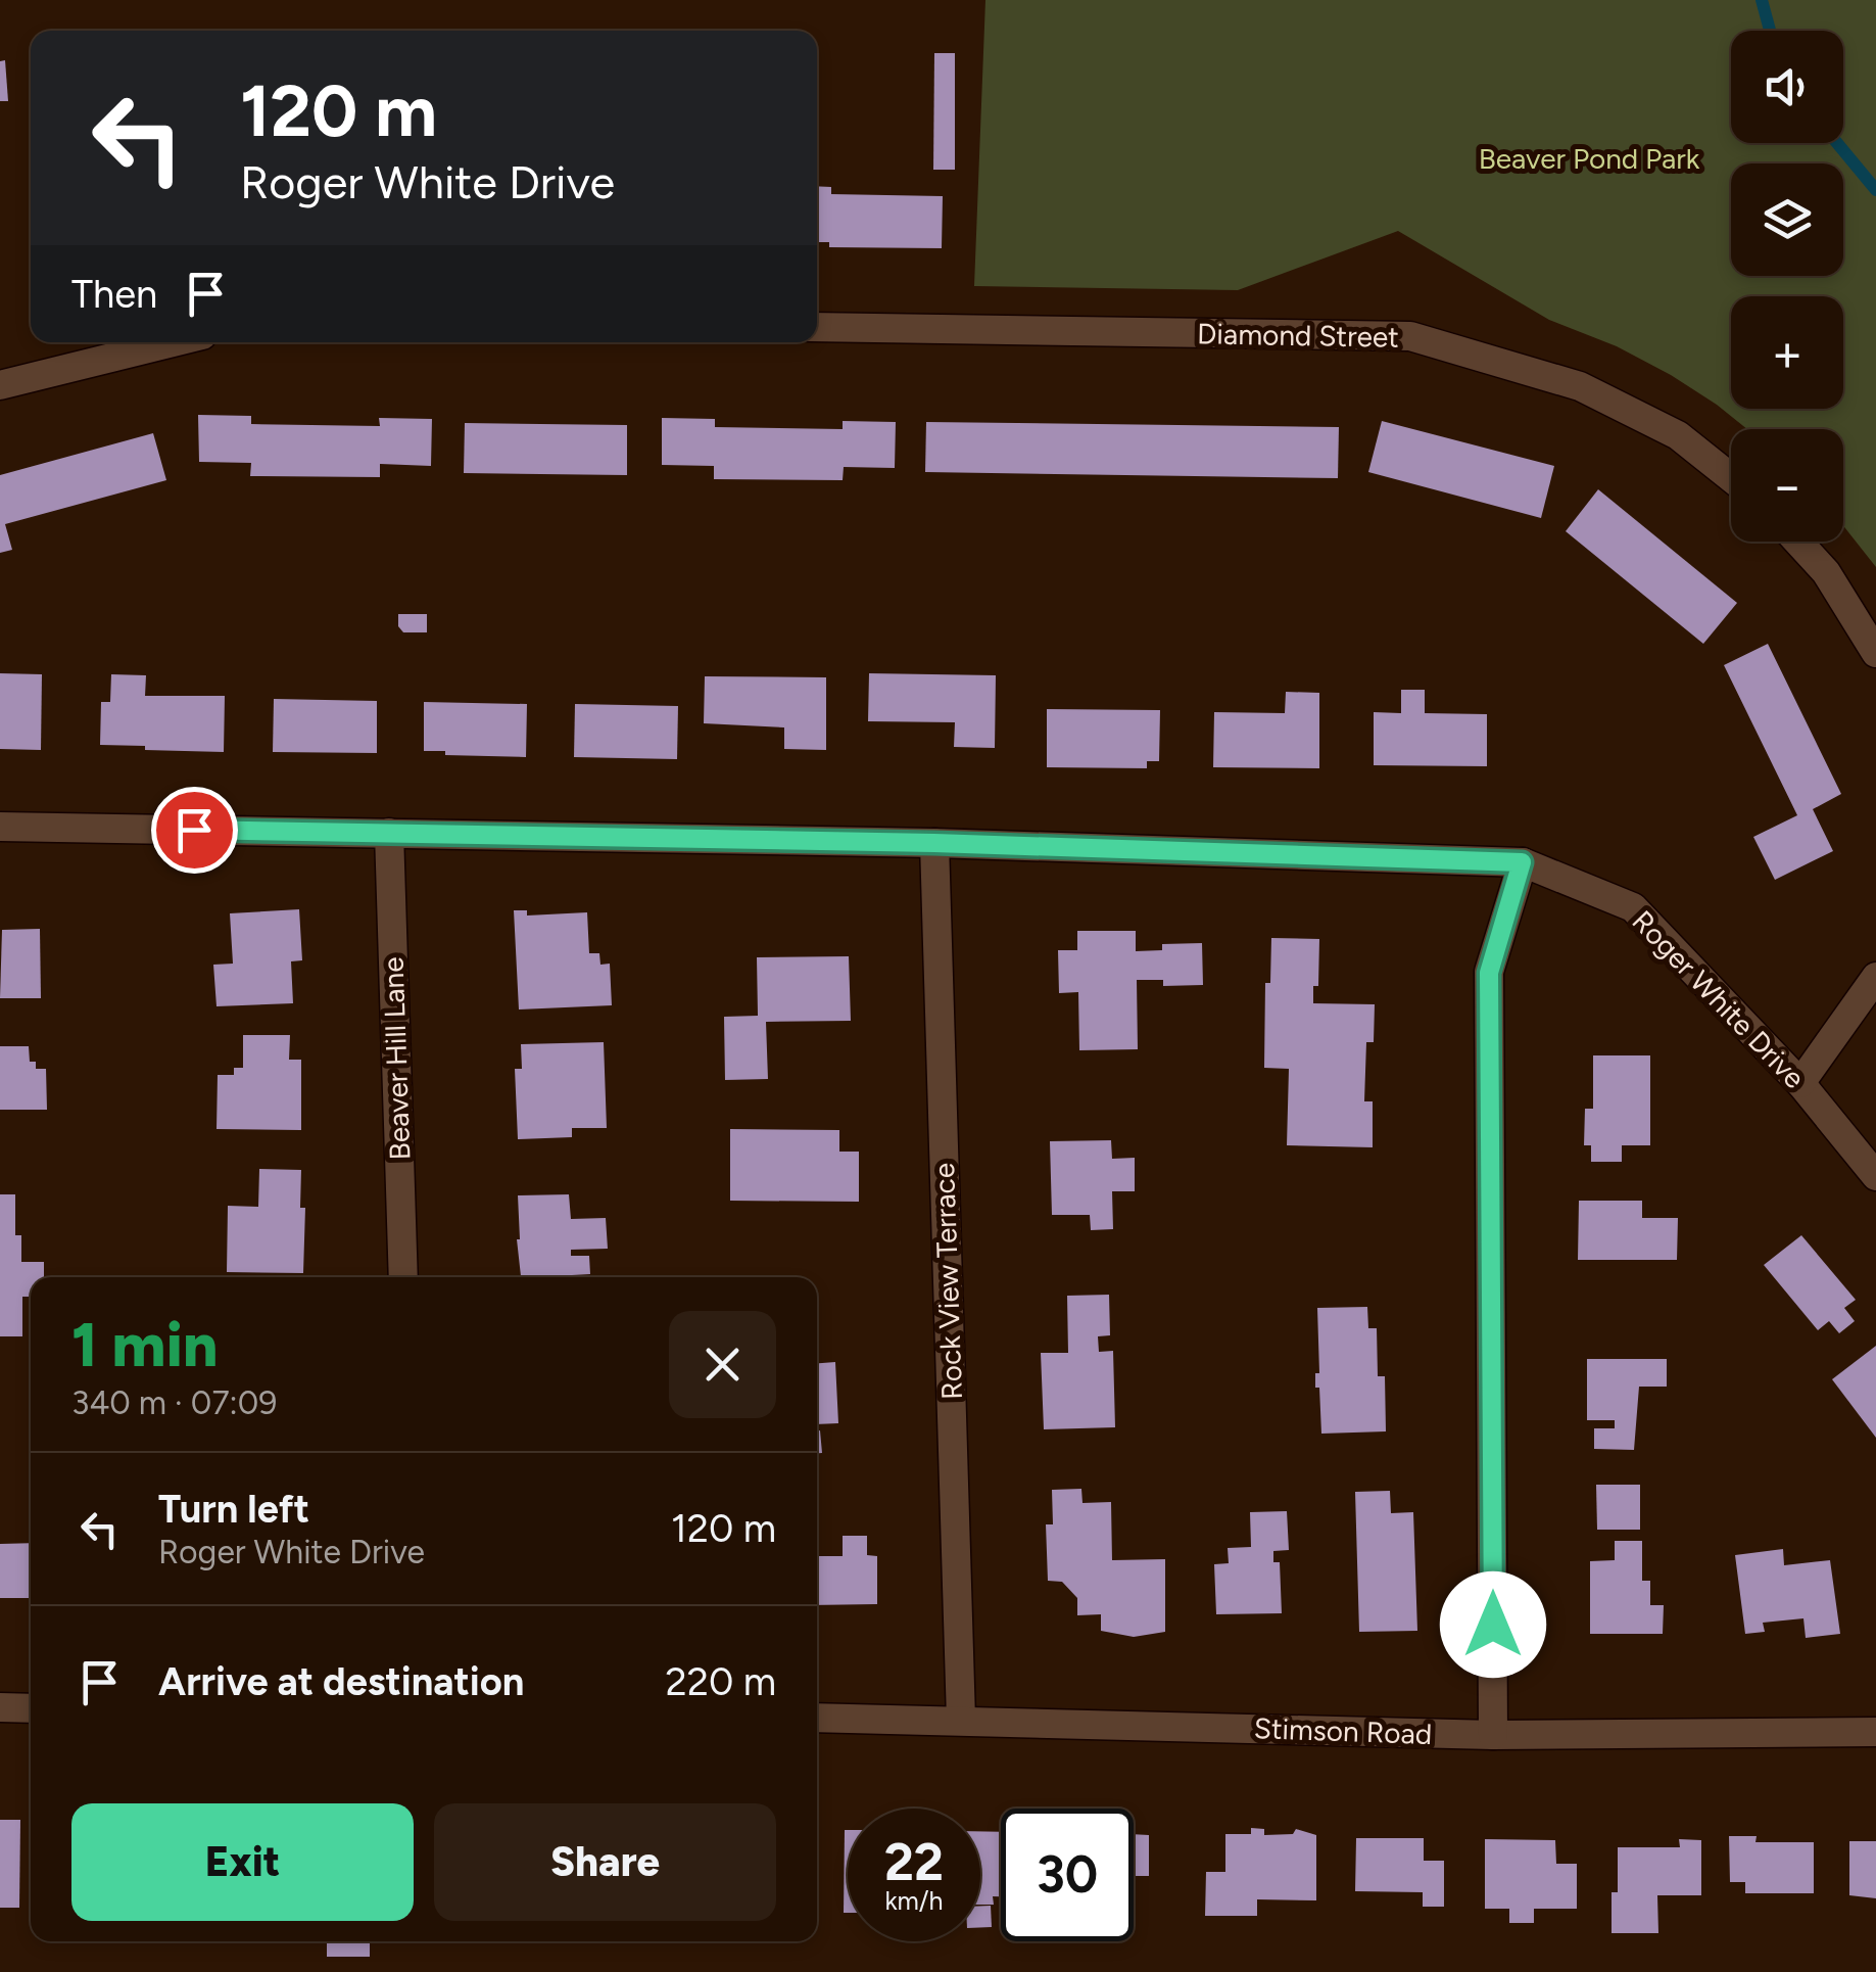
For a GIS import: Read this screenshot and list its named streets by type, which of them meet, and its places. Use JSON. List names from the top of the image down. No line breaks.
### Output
{"streets":{"street":["Diamond Street","Roger White Drive","Beaver Hill Lane","Rock View Terrace","Stimson Road"]},"crossings":[["Roger White Drive","Beaver Hill Lane"],["Roger White Drive","Rock View Terrace"],["Rock View Terrace","Stimson Road"]],"parks":["Beaver Pond Park"],"page":{"map_buttons":["+","−"],"turn":["120 m","Roger White Drive"],"then":"Then","heading":["1 min","340 m · 07:09"],"list":[{"name":"Turn left","note":"Roger White Drive","value":"120 m"},{"name":"Arrive at destination","value":"220 m"}],"buttons":["Exit","Share"],"speed":"22 km/h","limit":"30"}}
